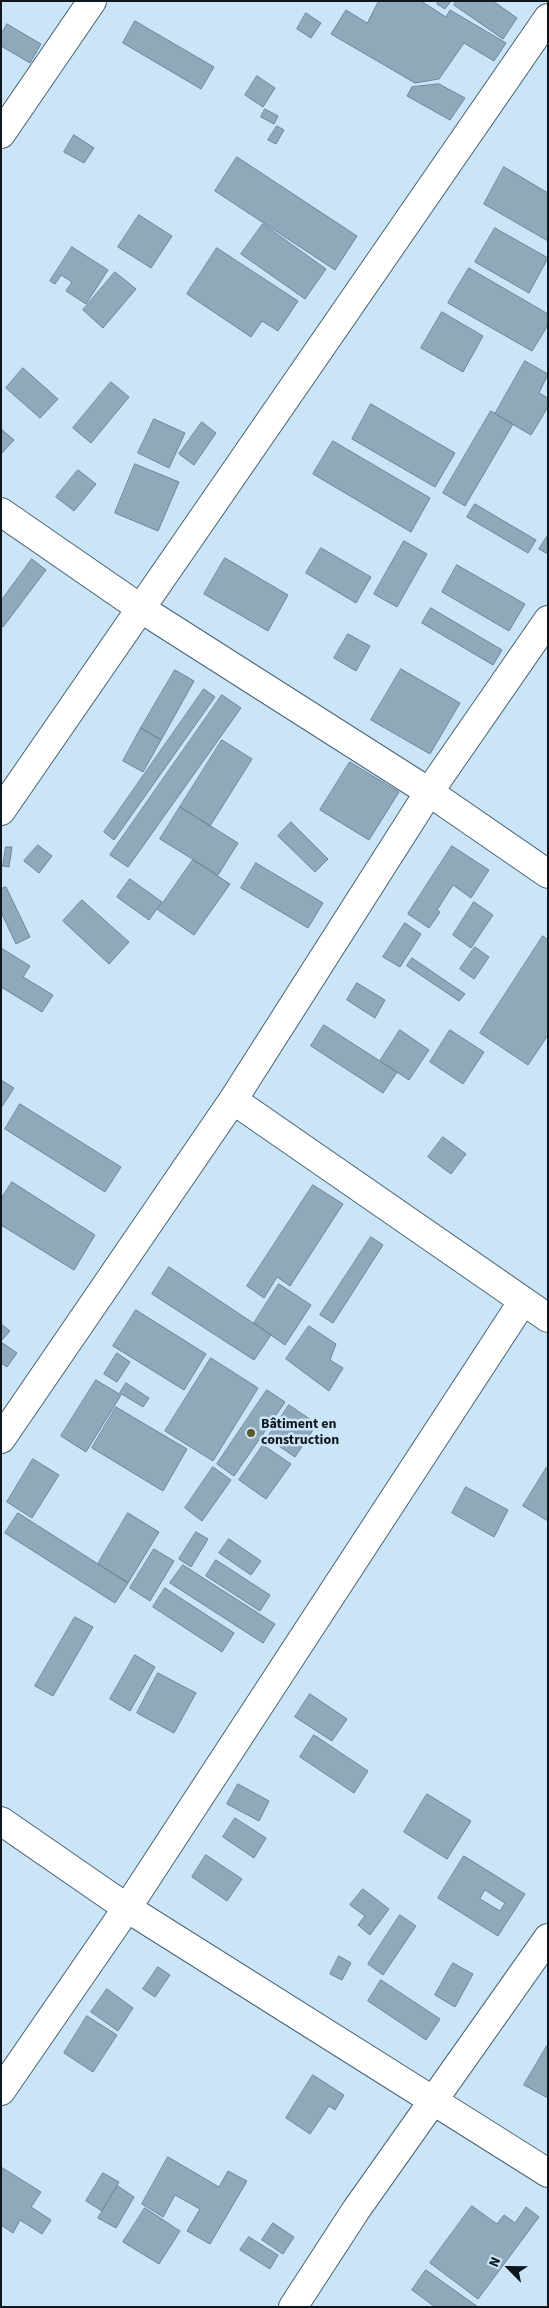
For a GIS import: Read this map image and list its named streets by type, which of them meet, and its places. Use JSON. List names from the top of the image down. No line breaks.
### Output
{"places":["Bâtiment en construction"],"north":"top left"}
